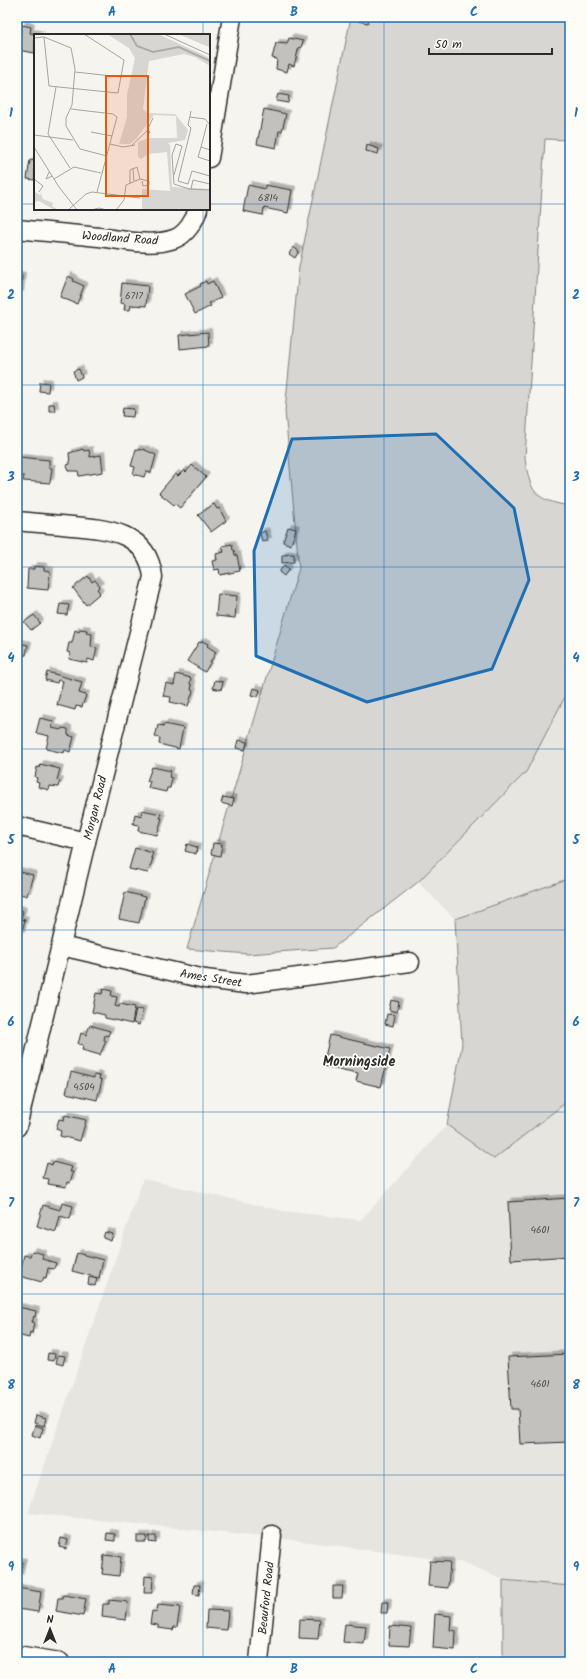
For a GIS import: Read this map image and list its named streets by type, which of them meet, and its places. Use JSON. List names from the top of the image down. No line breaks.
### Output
{"streets":{"street":["Woodland Road","Morgan Road","Ames Street","Beauford Road"]},"crossings":[["Morgan Road","Ames Street"]],"districts":["Morningside"],"house_numbers":["6814","6717","4504","4601","4601"],"scale_bar":"50 m","north":"top","grid":{"columns":["A","B","C"],"rows":["1","2","3","4","5","6","7","8","9"]}}
